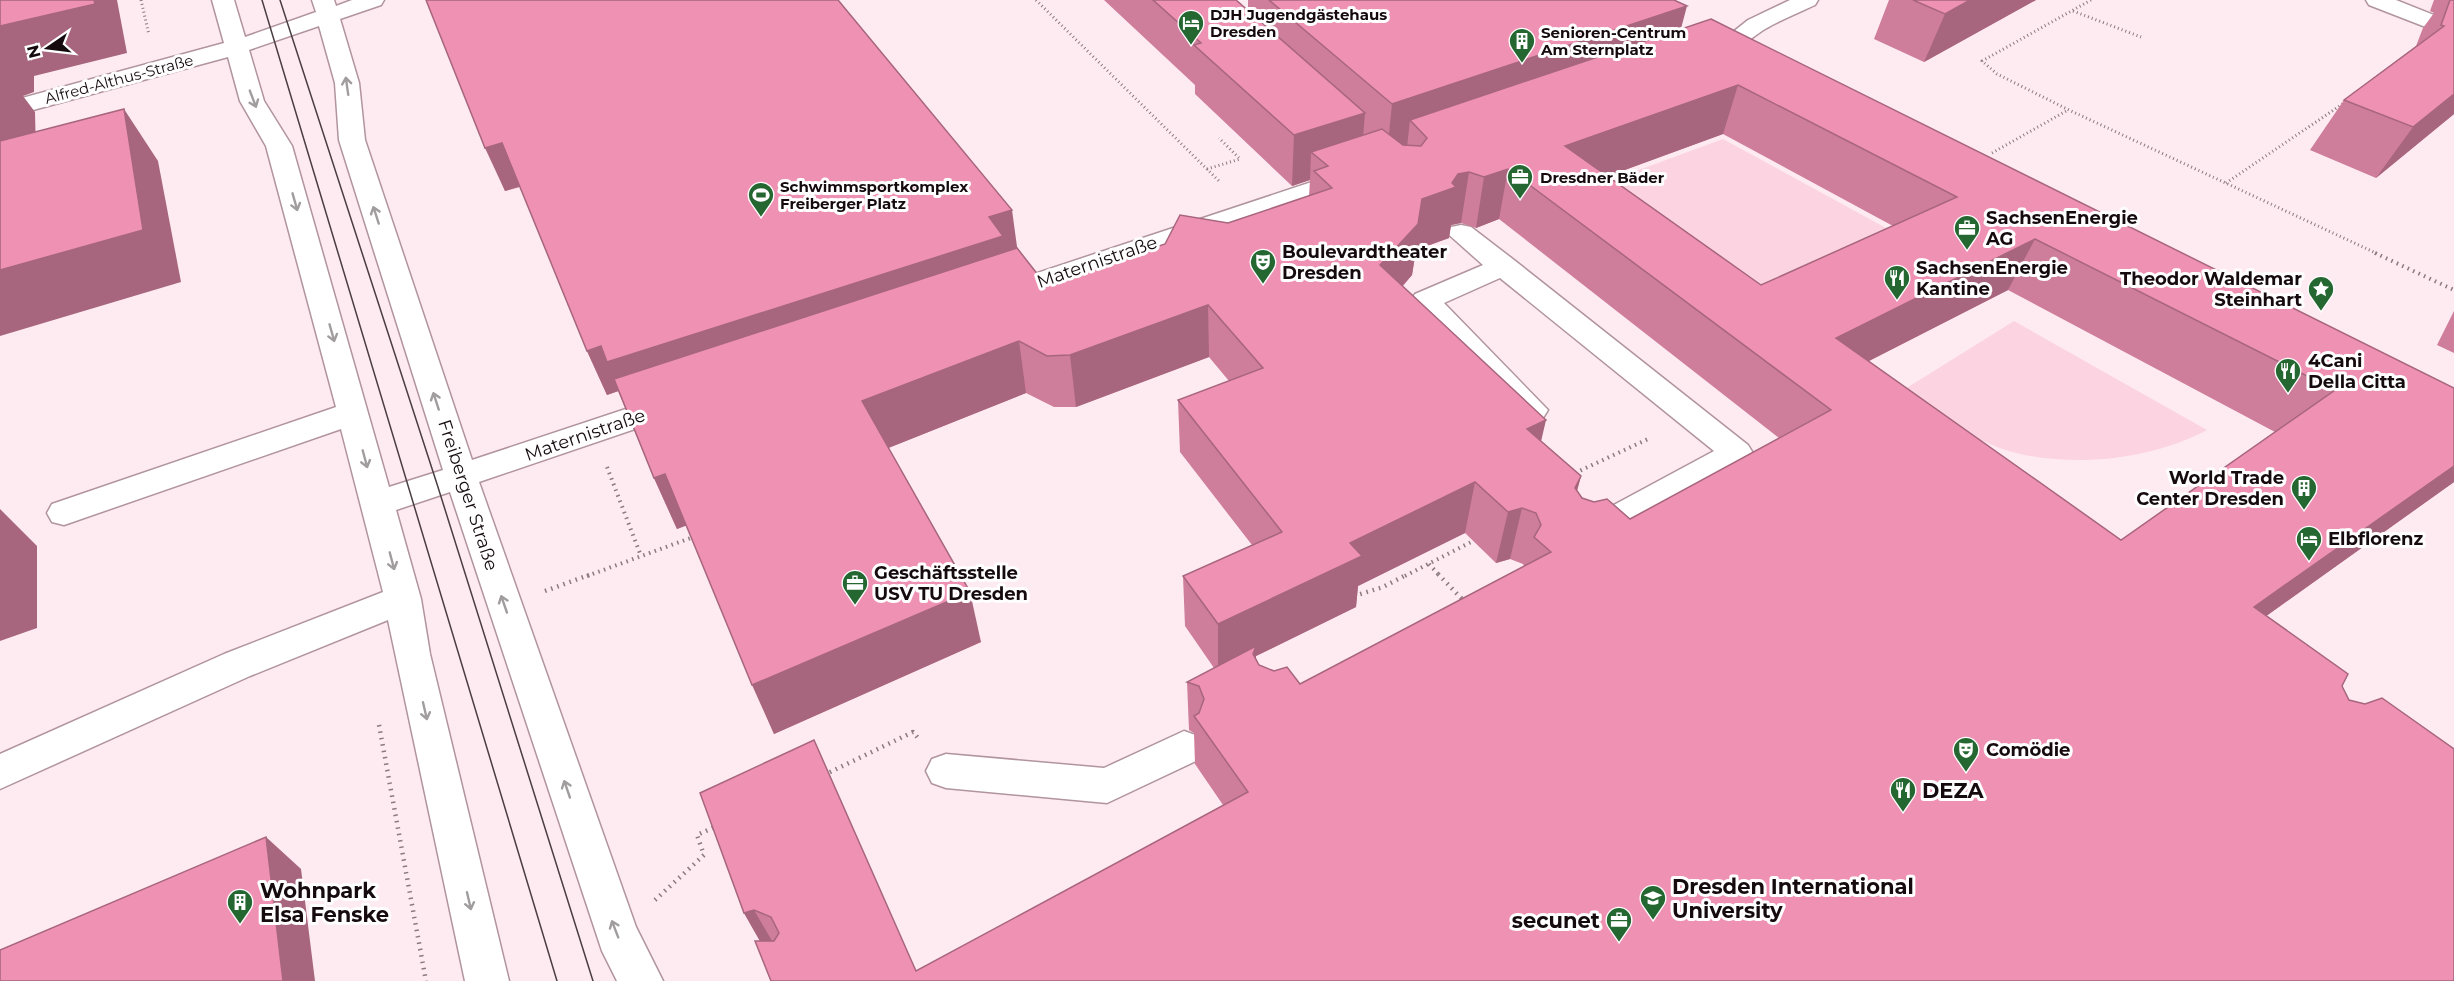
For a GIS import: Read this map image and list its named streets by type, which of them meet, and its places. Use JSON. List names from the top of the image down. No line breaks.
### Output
{"streets":{"street":["Alfred-Althus-Straße","Maternistraße","Freiberger Straße"]},"crossings":[["Alfred-Althus-Straße","Freiberger Straße"],["Maternistraße","Freiberger Straße"]],"places":{"hotel":["DJH Jugendgästehaus Dresden","Elbflorenz"],"building":["Senioren-Centrum Am Sternplatz","World Trade Center Dresden","Wohnpark Elsa Fenske"],"office":["Dresdner Bäder","SachsenEnergie AG","Geschäftsstelle USV TU Dresden","secunet"],"sports":["Schwimmsportkomplex Freiberger Platz"],"theatre":["Boulevardtheater Dresden","Comödie"],"restaurant":["SachsenEnergie Kantine","4Cani Della Citta","DEZA"],"place":["Theodor Waldemar Steinhart"],"school or university":["Dresden International University"]},"north":"left"}
